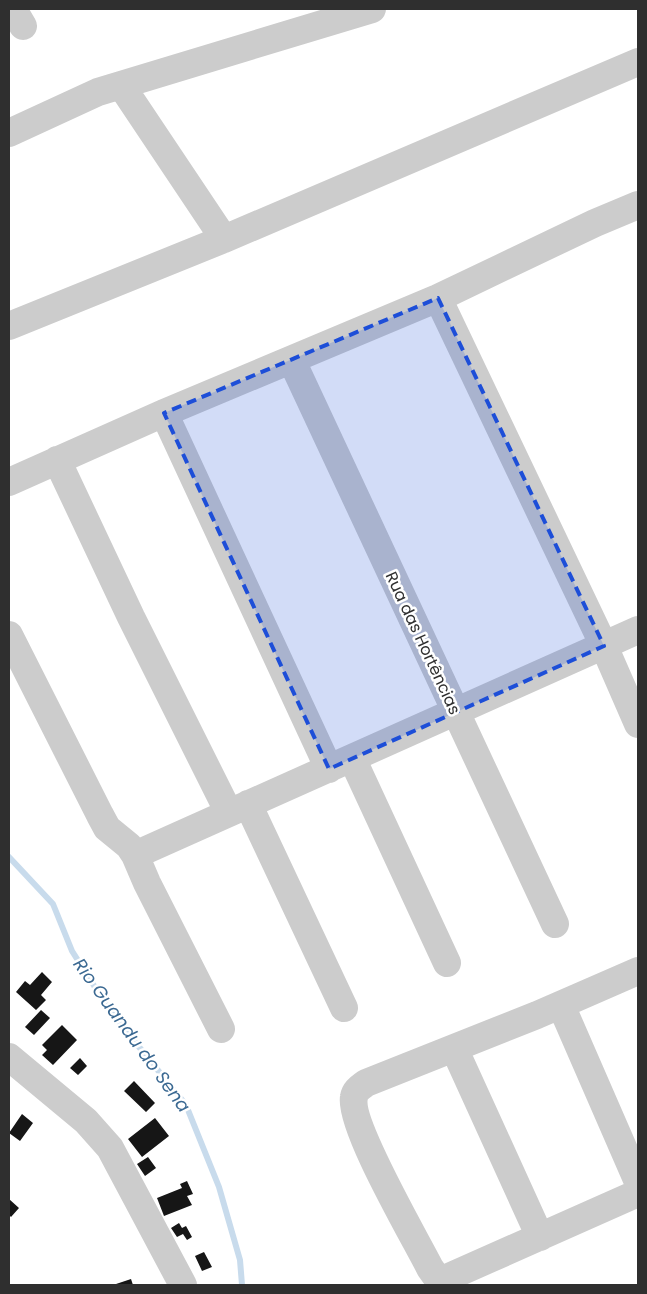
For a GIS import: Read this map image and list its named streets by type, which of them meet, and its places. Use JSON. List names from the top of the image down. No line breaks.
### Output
{"streets":{"street":["Rua das Hortências"]},"water":["Rio Guandu do Sena"]}
